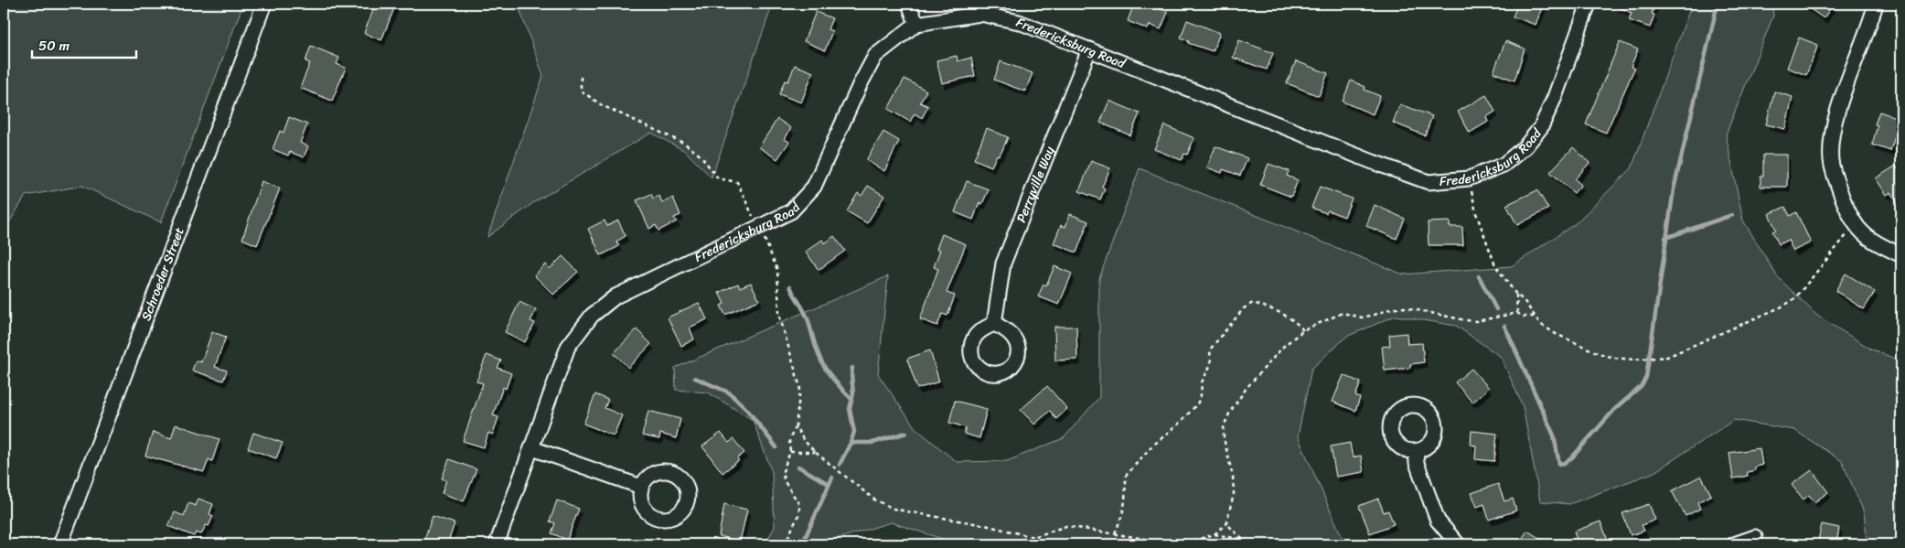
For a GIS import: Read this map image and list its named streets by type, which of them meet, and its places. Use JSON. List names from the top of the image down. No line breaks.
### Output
{"streets":{"street":["Fredericksburg Road","Perryville Way","Schroeder Street"]},"crossings":[["Fredericksburg Road","Perryville Way"]],"scale_bar":"50 m"}
